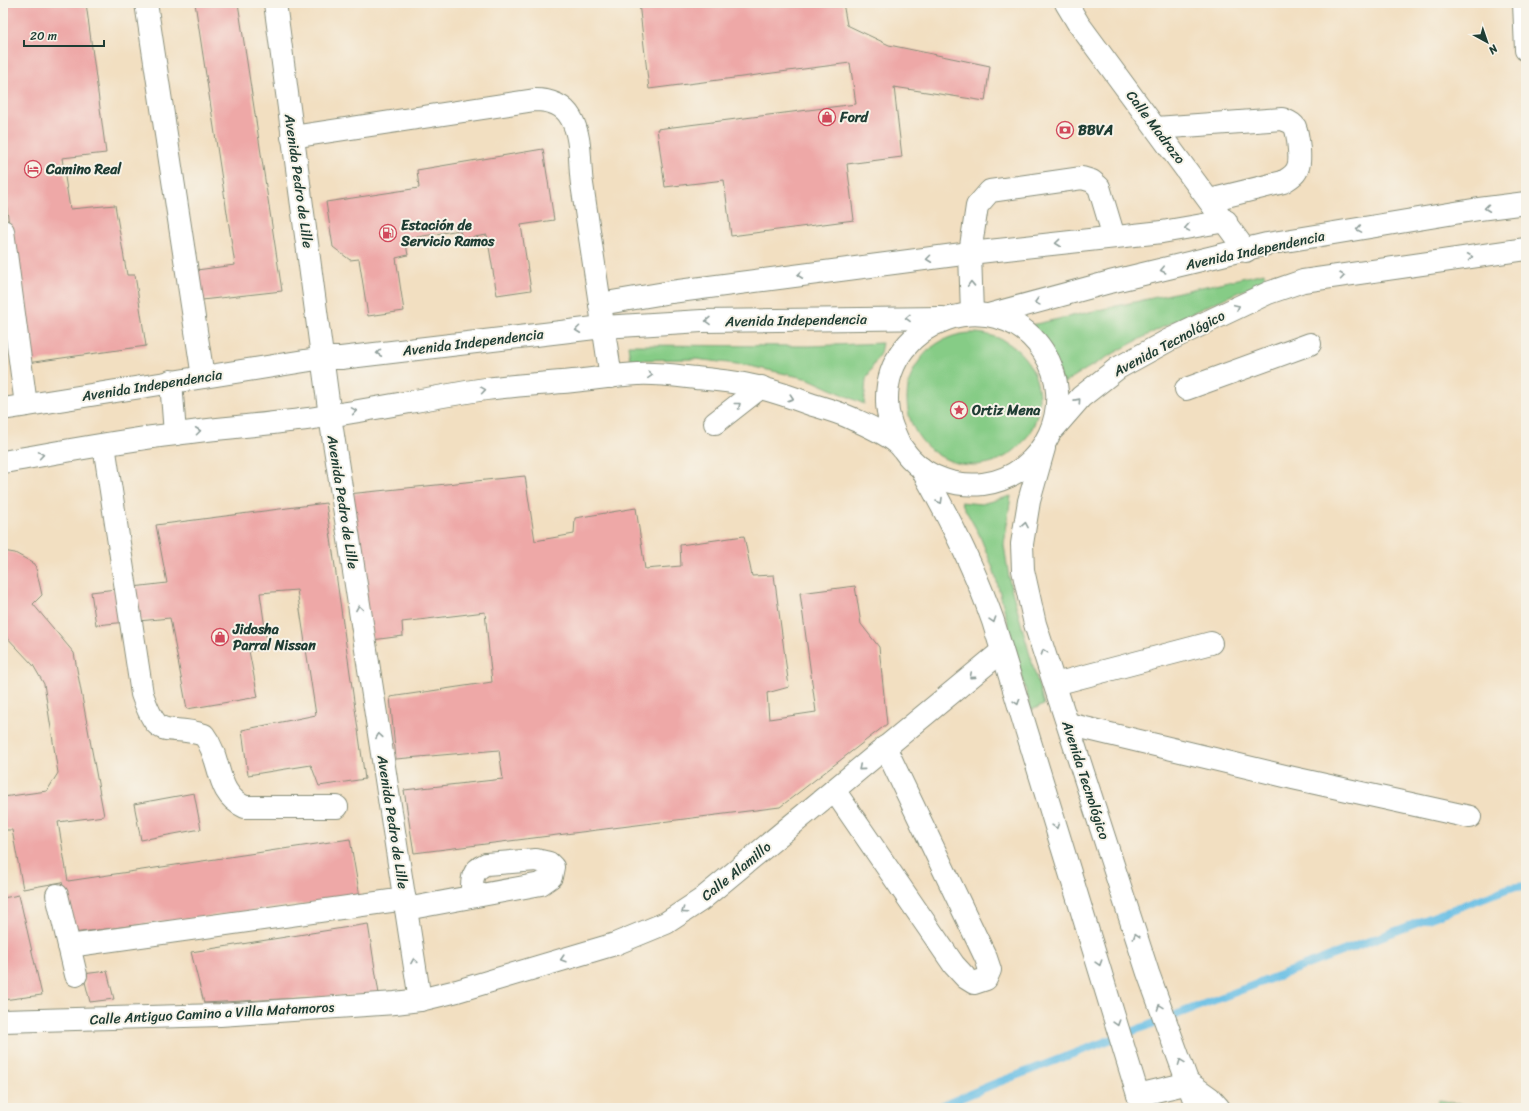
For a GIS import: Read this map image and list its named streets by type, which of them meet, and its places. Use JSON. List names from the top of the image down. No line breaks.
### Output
{"streets":{"main road":["Calle Madrazo","Avenida Pedro de Lille","Avenida Independencia","Avenida Tecnológico","Calle Alamillo","Calle Antiguo Camino a Villa Matamoros"]},"crossings":[["Calle Madrazo","Avenida Independencia"],["Avenida Pedro de Lille","Avenida Independencia"],["Avenida Pedro de Lille","Calle Alamillo"],["Avenida Pedro de Lille","Calle Antiguo Camino a Villa Matamoros"],["Calle Alamillo","Calle Antiguo Camino a Villa Matamoros"]],"one_way":["Avenida Pedro de Lille","Calle Alamillo"],"places":{"shop":["Ford","Jidosha Parral Nissan"],"bank":["BBVA"],"hotel":["Camino Real"],"fuel station":["Estación de Servicio Ramos"],"place":["Ortiz Mena"]},"scale_bar":"20 m","north":"bottom right"}
